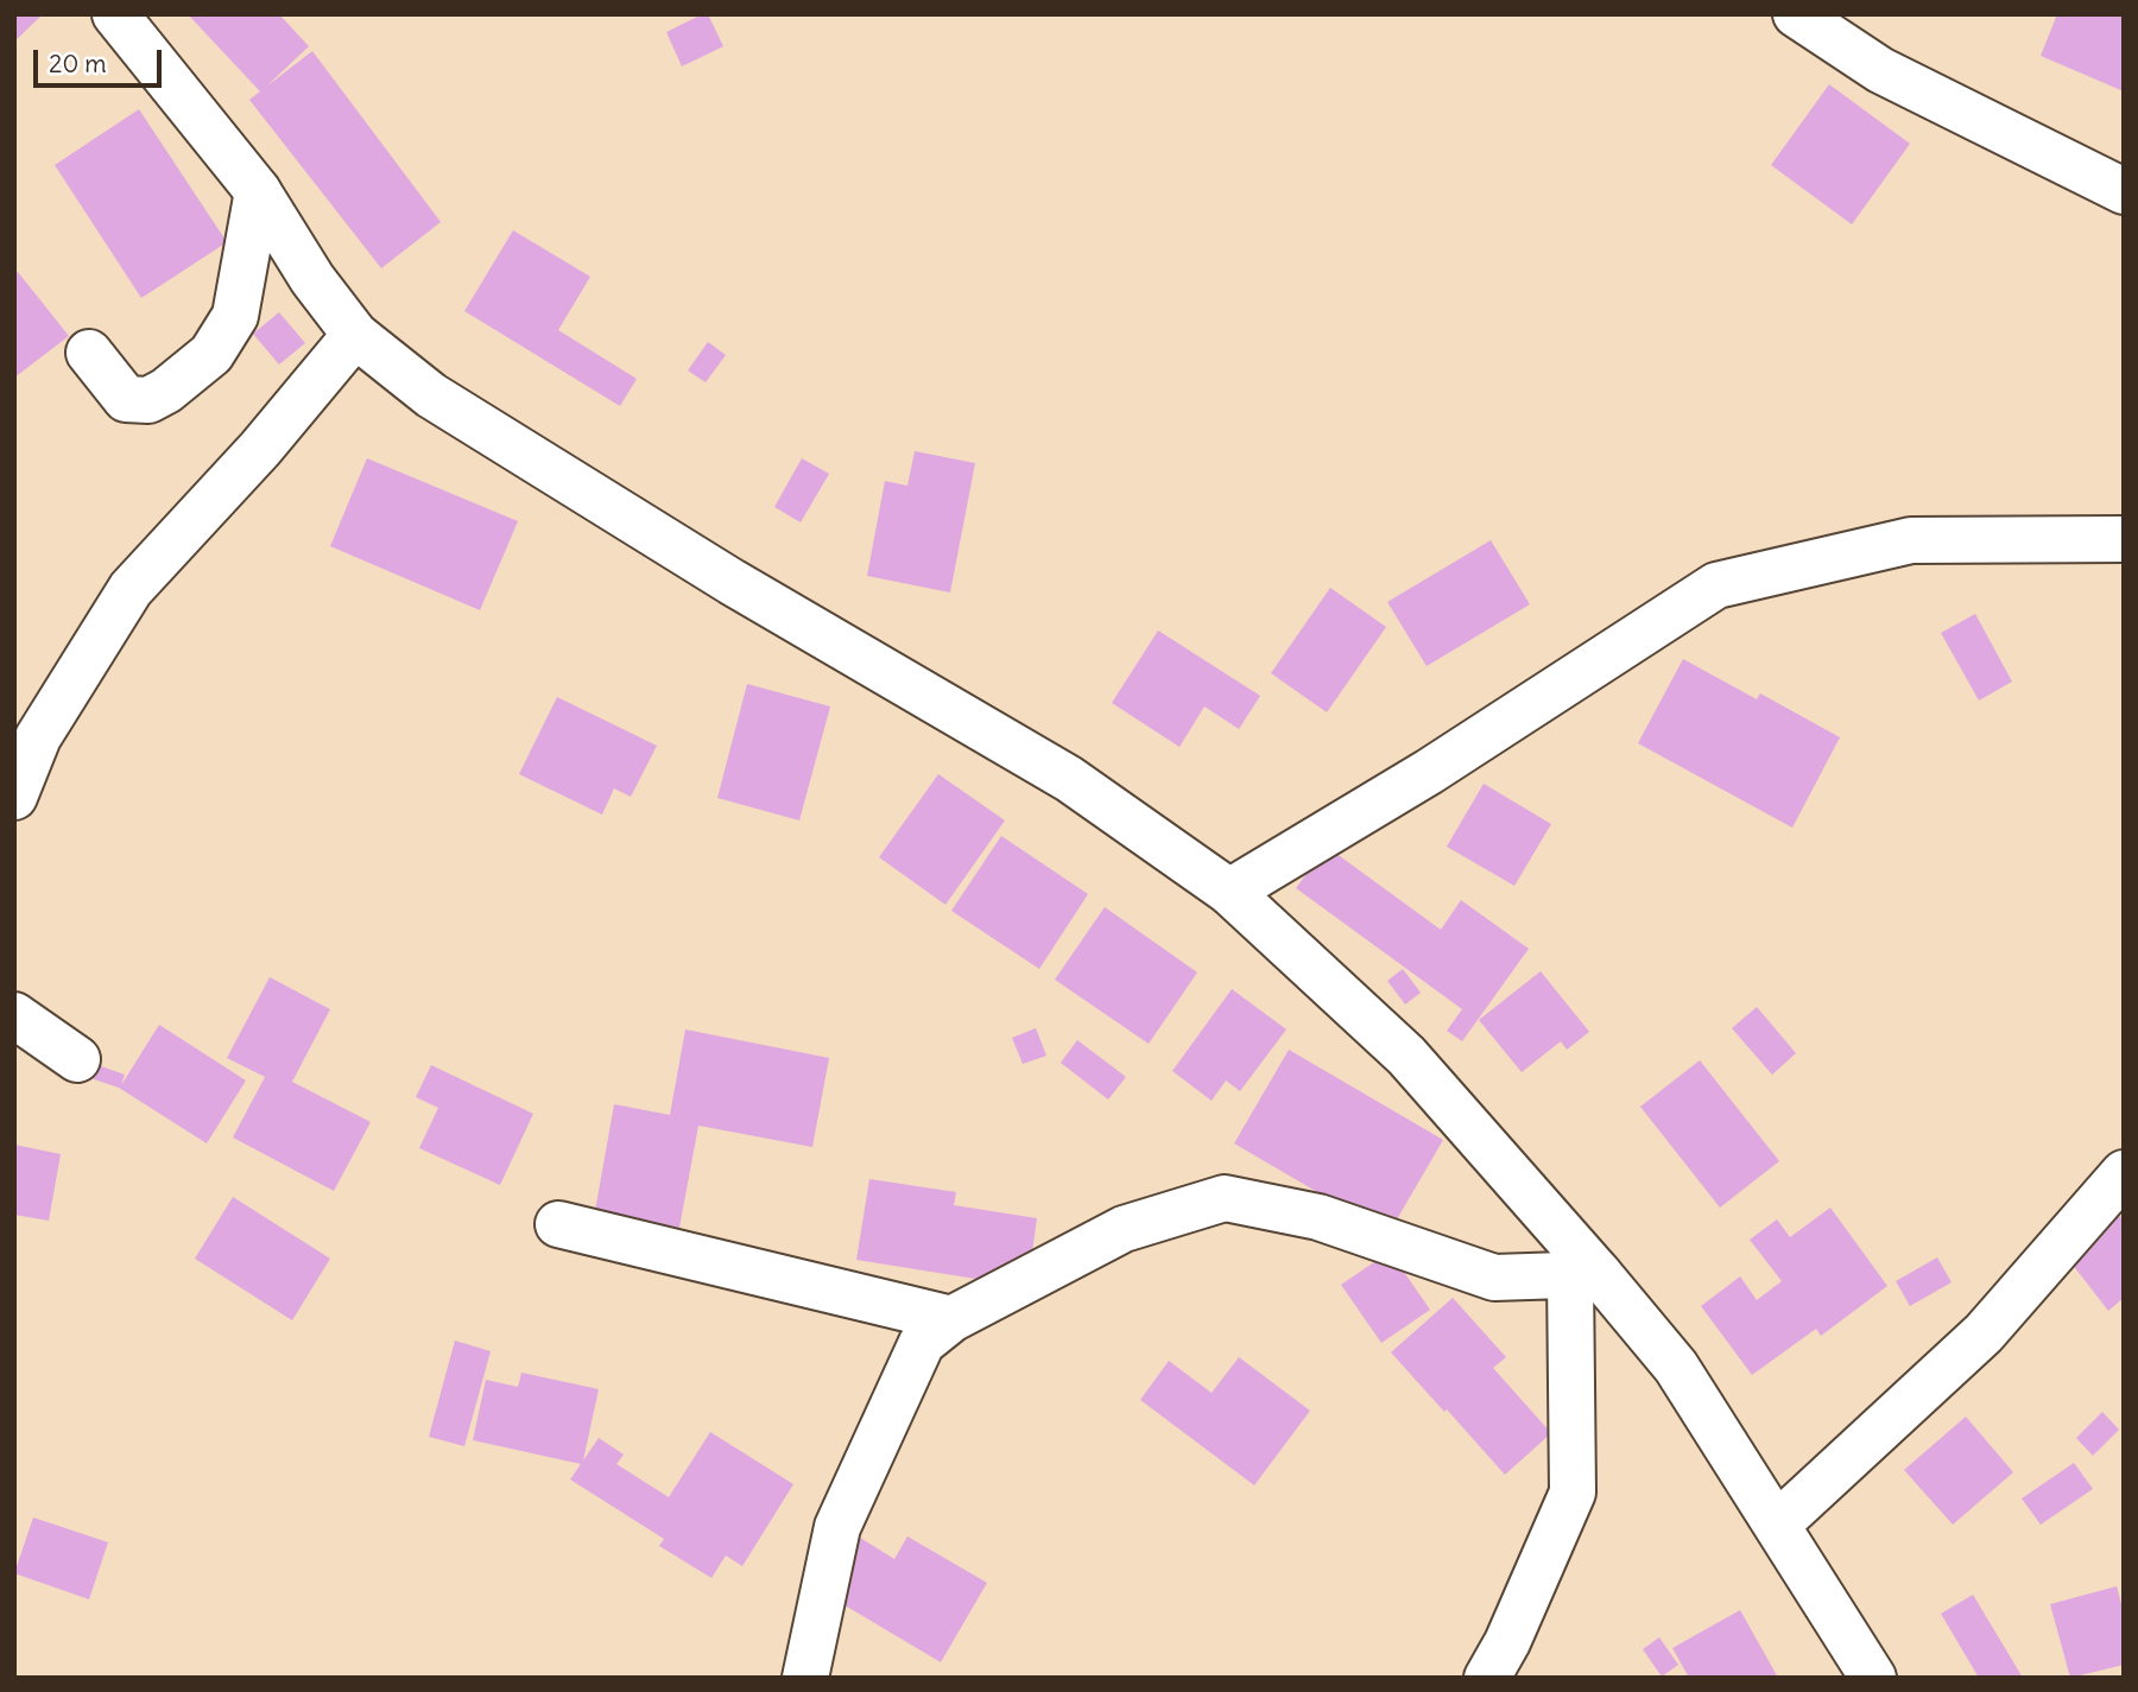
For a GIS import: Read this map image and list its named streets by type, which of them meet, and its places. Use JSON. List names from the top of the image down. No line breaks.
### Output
{"scale_bar":"20 m"}
